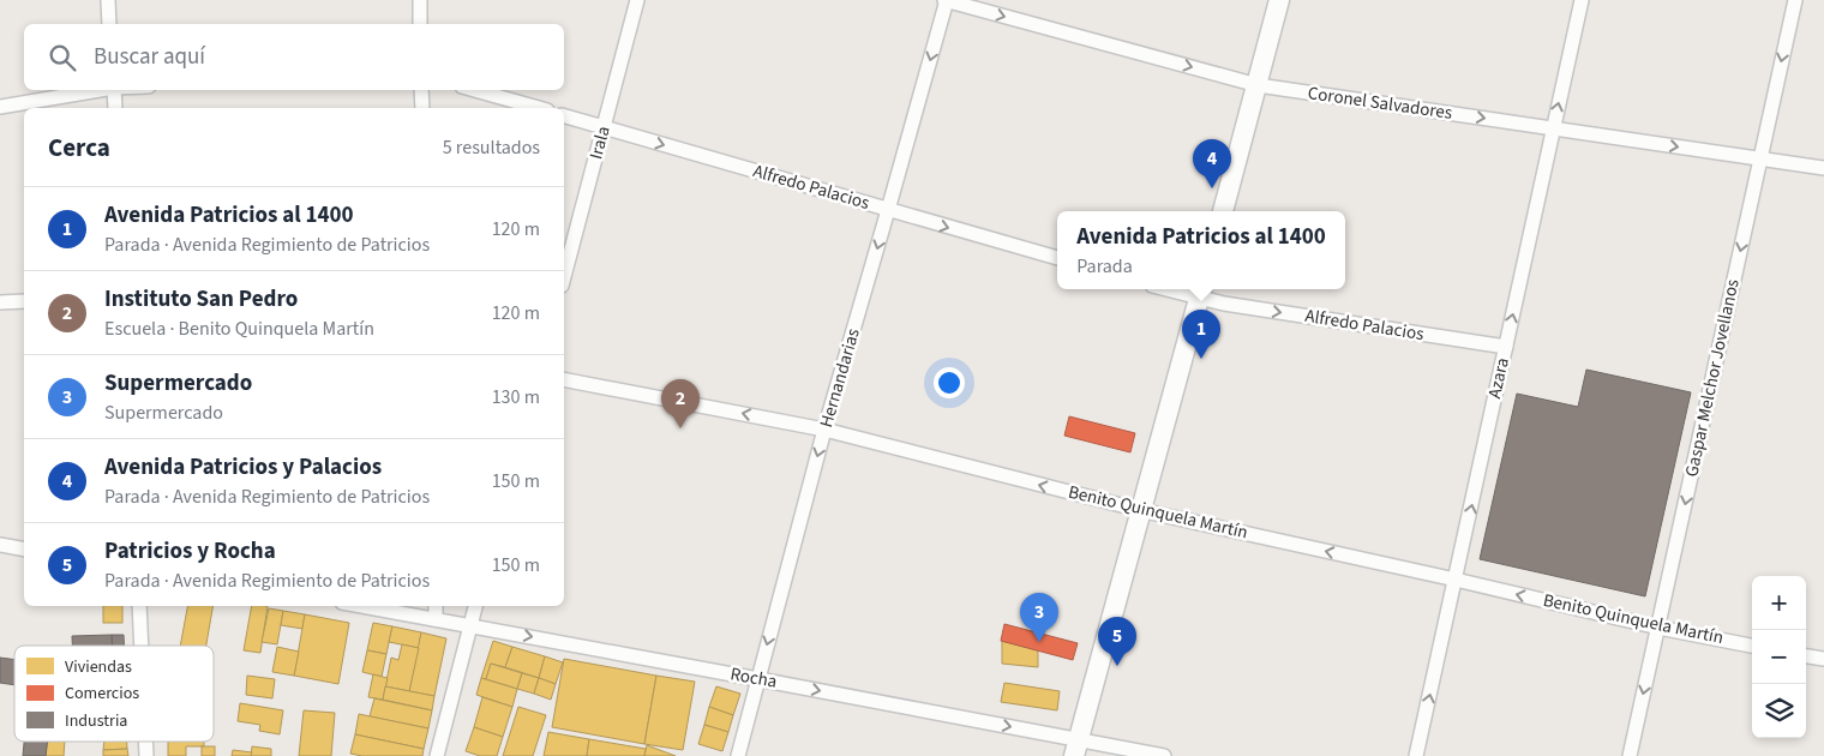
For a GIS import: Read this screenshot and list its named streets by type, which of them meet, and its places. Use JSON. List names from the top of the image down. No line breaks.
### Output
{"streets":{"street":["Coronel Salvadores","Irala","Alfredo Palacios","Hernandarias","Azara","Gaspar Melchor Jovellanos","Benito Quinquela Martín","Rocha"]},"crossings":[["Coronel Salvadores","Hernandarias"],["Coronel Salvadores","Azara"],["Coronel Salvadores","Gaspar Melchor Jovellanos"],["Irala","Alfredo Palacios"],["Alfredo Palacios","Hernandarias"],["Alfredo Palacios","Azara"],["Hernandarias","Benito Quinquela Martín"],["Hernandarias","Rocha"],["Azara","Benito Quinquela Martín"],["Gaspar Melchor Jovellanos","Benito Quinquela Martín"]],"one_way":["Coronel Salvadores","Alfredo Palacios","Hernandarias","Azara","Gaspar Melchor Jovellanos","Benito Quinquela Martín","Rocha"],"legend":["Viviendas","Comercios","Industria"],"page":{"search":"Buscar aquí","heading":["Cerca","5 resultados"],"pins":["4","1","2","3","5"],"list":[{"mark":"1","name":"Avenida Patricios al 1400","note":"Parada · Avenida Regimiento de Patricios","value":"120 m"},{"mark":"2","name":"Instituto San Pedro","note":"Escuela · Benito Quinquela Martín","value":"120 m"},{"mark":"3","name":"Supermercado","note":"Supermercado","value":"130 m"},{"mark":"4","name":"Avenida Patricios y Palacios","note":"Parada · Avenida Regimiento de Patricios","value":"150 m"},{"mark":"5","name":"Patricios y Rocha","note":"Parada · Avenida Regimiento de Patricios","value":"150 m"}],"popup":["Avenida Patricios al 1400","Parada"],"map_buttons":["+","−"]}}
